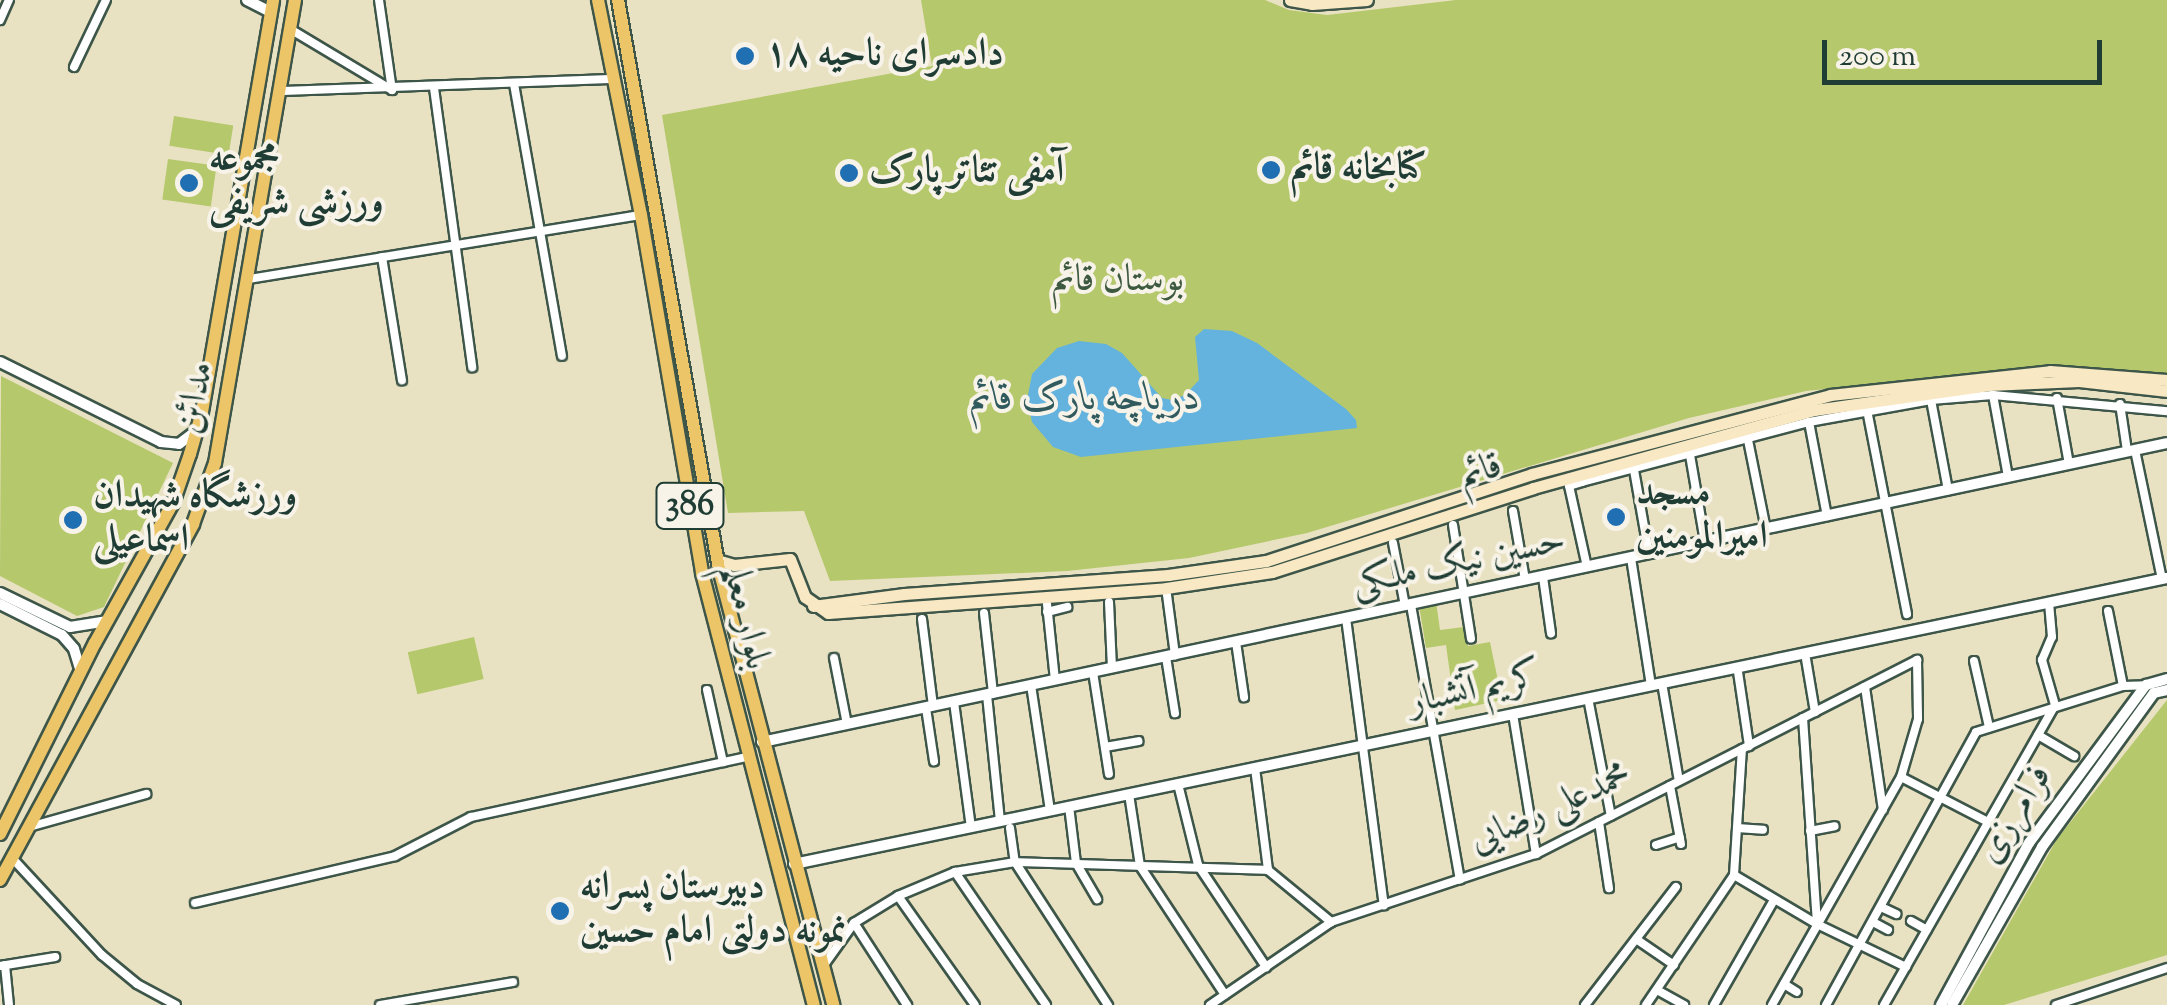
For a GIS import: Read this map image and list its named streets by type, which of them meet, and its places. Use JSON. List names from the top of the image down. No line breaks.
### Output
{"streets":{"main road":["مدائن","قائم","386","بلوار معلم"],"street":["حسین نیک ملکی","کریم آتشبار","محمدعلی رضایی","فرامرزی"]},"crossings":[["حسین نیک ملکی","بلوار معلم"],["بلوار معلم","کریم آتشبار"]],"water":["دریاچه پارک قائم"],"parks":["بوستان قائم"],"places":["دادسرای ناحیه ۱۸","کتابخانه قائم","آمفی تئاتر پارک","مجموعه ورزشی شریفی","مسجد امیرالمومنین","ورزشگاه شهیدان اسماعیلی","دبیرستان پسرانه نمونه دولتی امام حسین"],"scale_bar":"200 m"}
